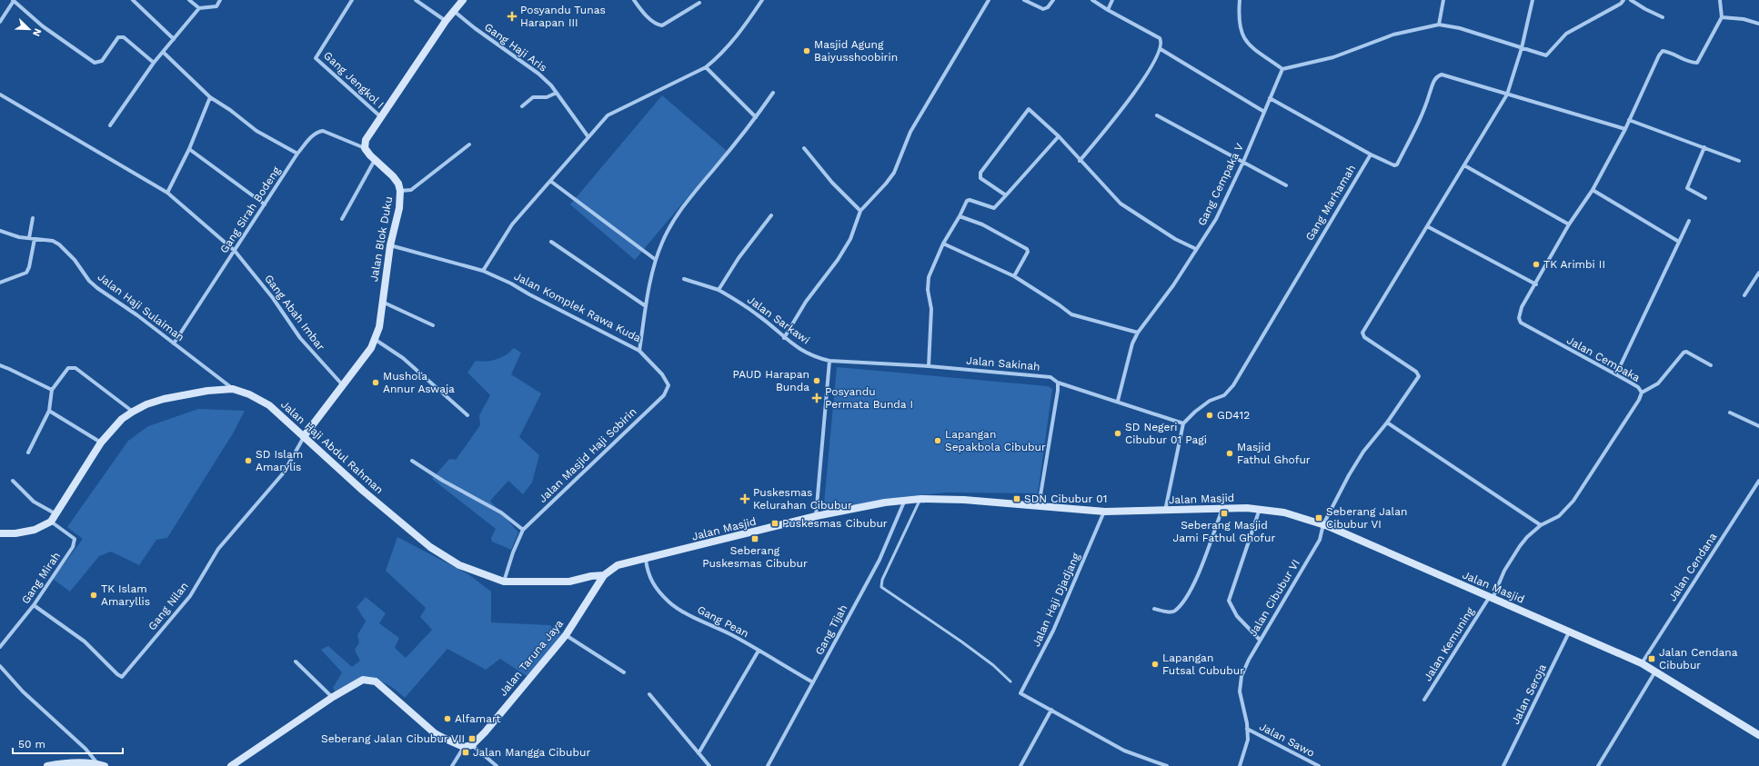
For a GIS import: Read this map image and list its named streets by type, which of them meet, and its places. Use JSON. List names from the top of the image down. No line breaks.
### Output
{"streets":{"street":["Gang Haji Aris","Gang Jengkol I","Gang Cempaka V","Gang Marhamah","Gang Sirah Bodeng","Jalan Blok Duku","Jalan Haji Sulaiman","Jalan Komplek Rawa Kuda","Gang Abah Imbar","Jalan Sarkawi","Jalan Cempaka","Jalan Sakinah","Jalan Haji Abdul Rahman","Jalan Masjid Haji Sobirin","Jalan Masjid","Jalan Cendana","Gang Mirah","Jalan Cibubur VI","Jalan Haji Djadjang","Gang Nilan","Gang Pean","Gang Tijah","Jalan Kemuning","Jalan Taruna Jaya","Jalan Seroja","Jalan Sawo"]},"crossings":[["Gang Cempaka V","Jalan Sakinah"],["Gang Marhamah","Jalan Sakinah"],["Gang Sirah Bodeng","Jalan Blok Duku"],["Gang Sirah Bodeng","Jalan Haji Sulaiman"],["Gang Sirah Bodeng","Gang Abah Imbar"],["Jalan Blok Duku","Jalan Komplek Rawa Kuda"],["Jalan Blok Duku","Gang Abah Imbar"],["Jalan Blok Duku","Jalan Haji Abdul Rahman"],["Jalan Blok Duku","Gang Nilan"],["Jalan Haji Sulaiman","Jalan Haji Abdul Rahman"],["Jalan Komplek Rawa Kuda","Jalan Masjid Haji Sobirin"],["Jalan Sarkawi","Jalan Sakinah"],["Jalan Cempaka","Jalan Masjid"],["Jalan Cempaka","Jalan Kemuning"],["Jalan Haji Abdul Rahman","Jalan Masjid Haji Sobirin"],["Jalan Haji Abdul Rahman","Jalan Masjid"],["Jalan Haji Abdul Rahman","Gang Mirah"],["Jalan Haji Abdul Rahman","Gang Nilan"],["Jalan Haji Abdul Rahman","Jalan Taruna Jaya"],["Jalan Masjid","Jalan Cendana"],["Jalan Masjid","Jalan Cibubur VI"],["Jalan Masjid","Jalan Haji Djadjang"],["Jalan Masjid","Gang Pean"],["Jalan Masjid","Gang Tijah"],["Jalan Masjid","Jalan Kemuning"],["Jalan Masjid","Jalan Taruna Jaya"],["Jalan Masjid","Jalan Seroja"],["Gang Mirah","Gang Nilan"],["Jalan Cibubur VI","Jalan Sawo"],["Gang Pean","Gang Tijah"]],"places":{"health":["Posyandu Tunas Harapan III","Posyandu Permata Bunda I","Puskesmas Kelurahan Cibubur"],"other":["Masjid Agung Baiyusshoobirin","TK Arimbi II","PAUD Harapan Bunda","Mushola Annur Aswaja","GD412","SD Negeri Cibubur 01 Pagi","Lapangan Sepakbola Cibubur","Masjid Fathul Ghofur","SD Islam Amarylis","TK Islam Amaryllis","Lapangan Futsal Cububur","Alfamart"],"transit":["SDN Cibubur 01","Seberang Masjid Jami Fathul Ghofur","Seberang Jalan Cibubur VI","Puskesmas Cibubur","Seberang Puskesmas Cibubur","Jalan Cendana Cibubur","Seberang Jalan Cibubur VII","Jalan Mangga Cibubur"]},"scale_bar":"50 m","north":"bottom right"}
